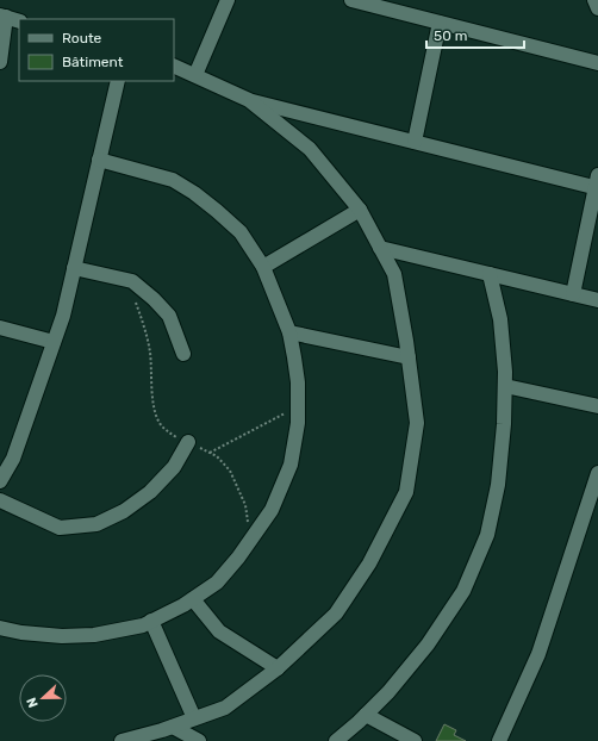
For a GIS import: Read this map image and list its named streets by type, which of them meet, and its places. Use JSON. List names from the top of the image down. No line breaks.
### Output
{"legend":["Route","Bâtiment"],"scale_bar":"50 m","north":"left"}
